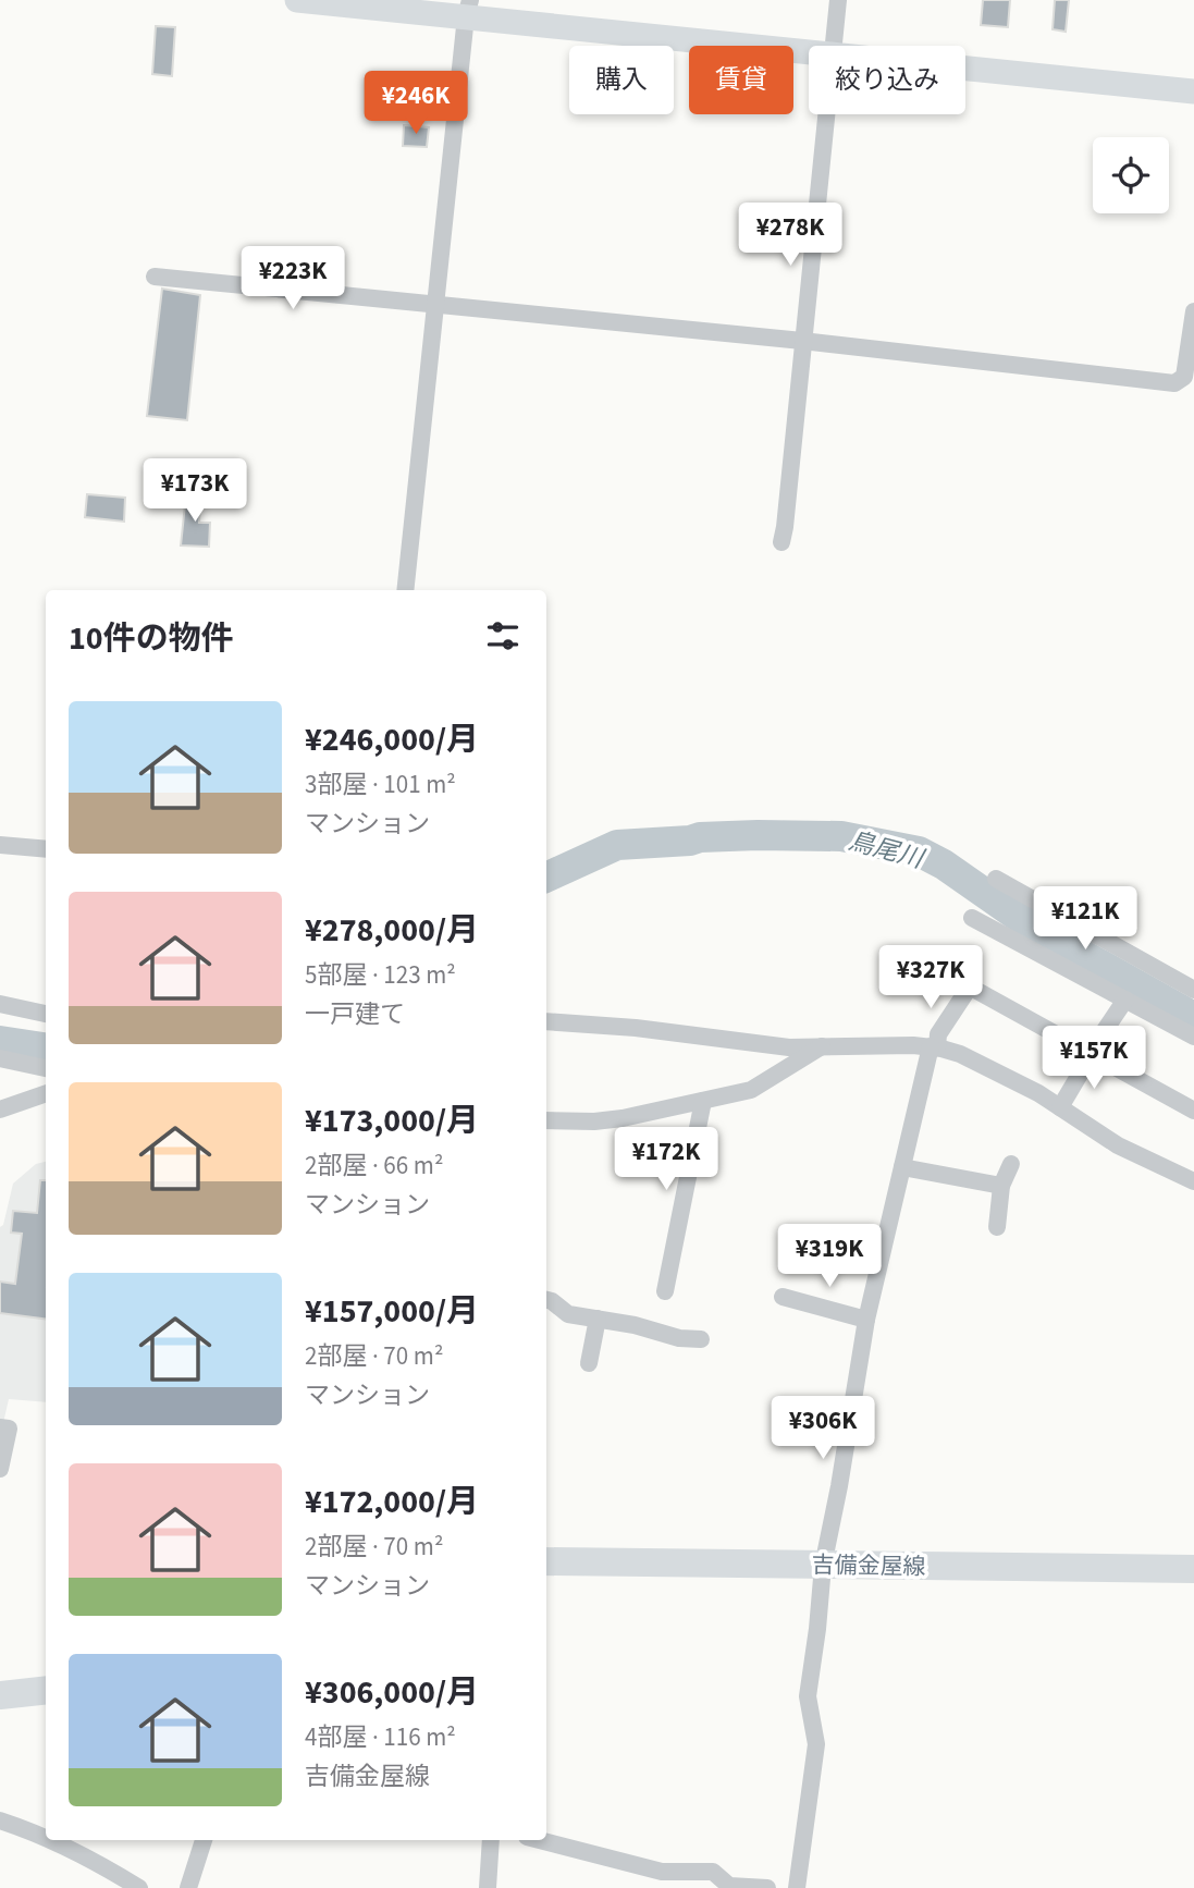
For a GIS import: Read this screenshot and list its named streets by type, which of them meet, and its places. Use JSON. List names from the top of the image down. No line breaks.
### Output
{"streets":{"main road":["吉備金屋線"]},"water":["鳥尾川"],"page":{"chip":["購入","賃貸","絞り込み"],"price":["¥246K","¥278K","¥223K","¥173K","¥121K","¥327K","¥157K","¥172K","¥319K","¥306K"],"heading":"10件の物件","list":[{"name":"¥246,000/月","note":"3部屋 · 101 m² · マンション"},{"name":"¥278,000/月","note":"5部屋 · 123 m² · 一戸建て"},{"name":"¥173,000/月","note":"2部屋 · 66 m² · マンション"},{"name":"¥157,000/月","note":"2部屋 · 70 m² · マンション"},{"name":"¥172,000/月","note":"2部屋 · 70 m² · マンション"},{"name":"¥306,000/月","note":"4部屋 · 116 m² · 吉備金屋線"}]}}
